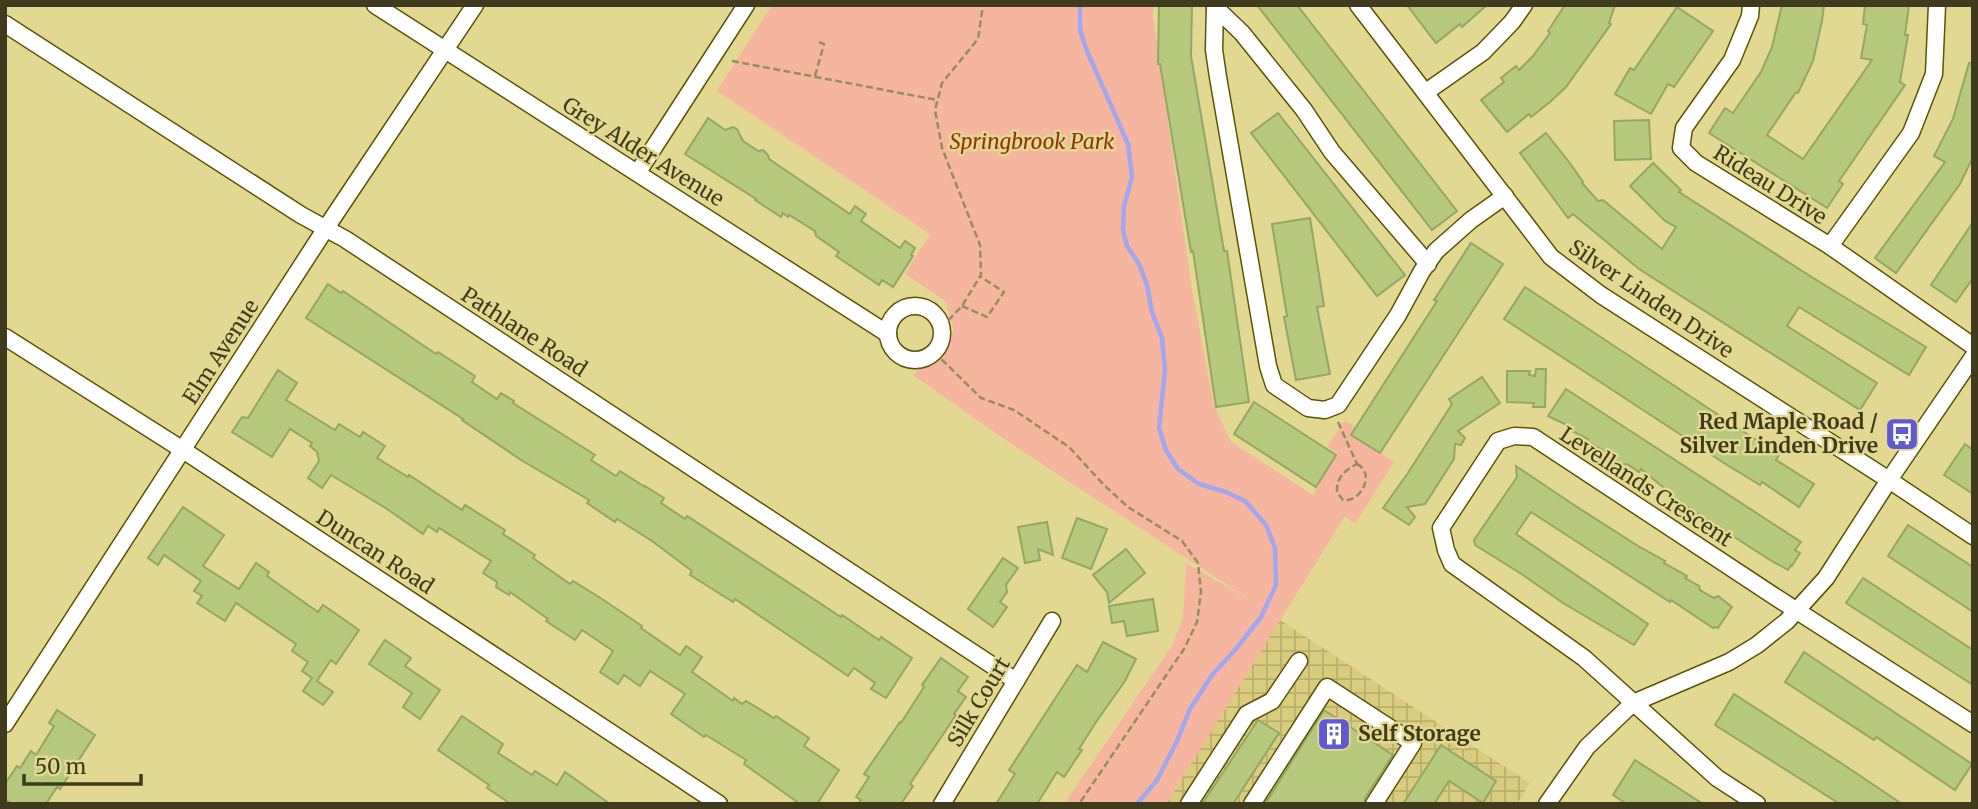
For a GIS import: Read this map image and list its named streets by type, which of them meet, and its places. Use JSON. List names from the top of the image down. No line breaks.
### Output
{"streets":{"street":["Grey Alder Avenue","Rideau Drive","Silver Linden Drive","Pathlane Road","Elm Avenue","Levellands Crescent","Duncan Road","Silk Court"]},"crossings":[["Grey Alder Avenue","Elm Avenue"],["Pathlane Road","Elm Avenue"],["Pathlane Road","Silk Court"],["Elm Avenue","Duncan Road"]],"parks":["Springbrook Park"],"places":{"bus stop":["Red Maple Road / Silver Linden Drive"],"building":["Self Storage"]},"scale_bar":"50 m"}
